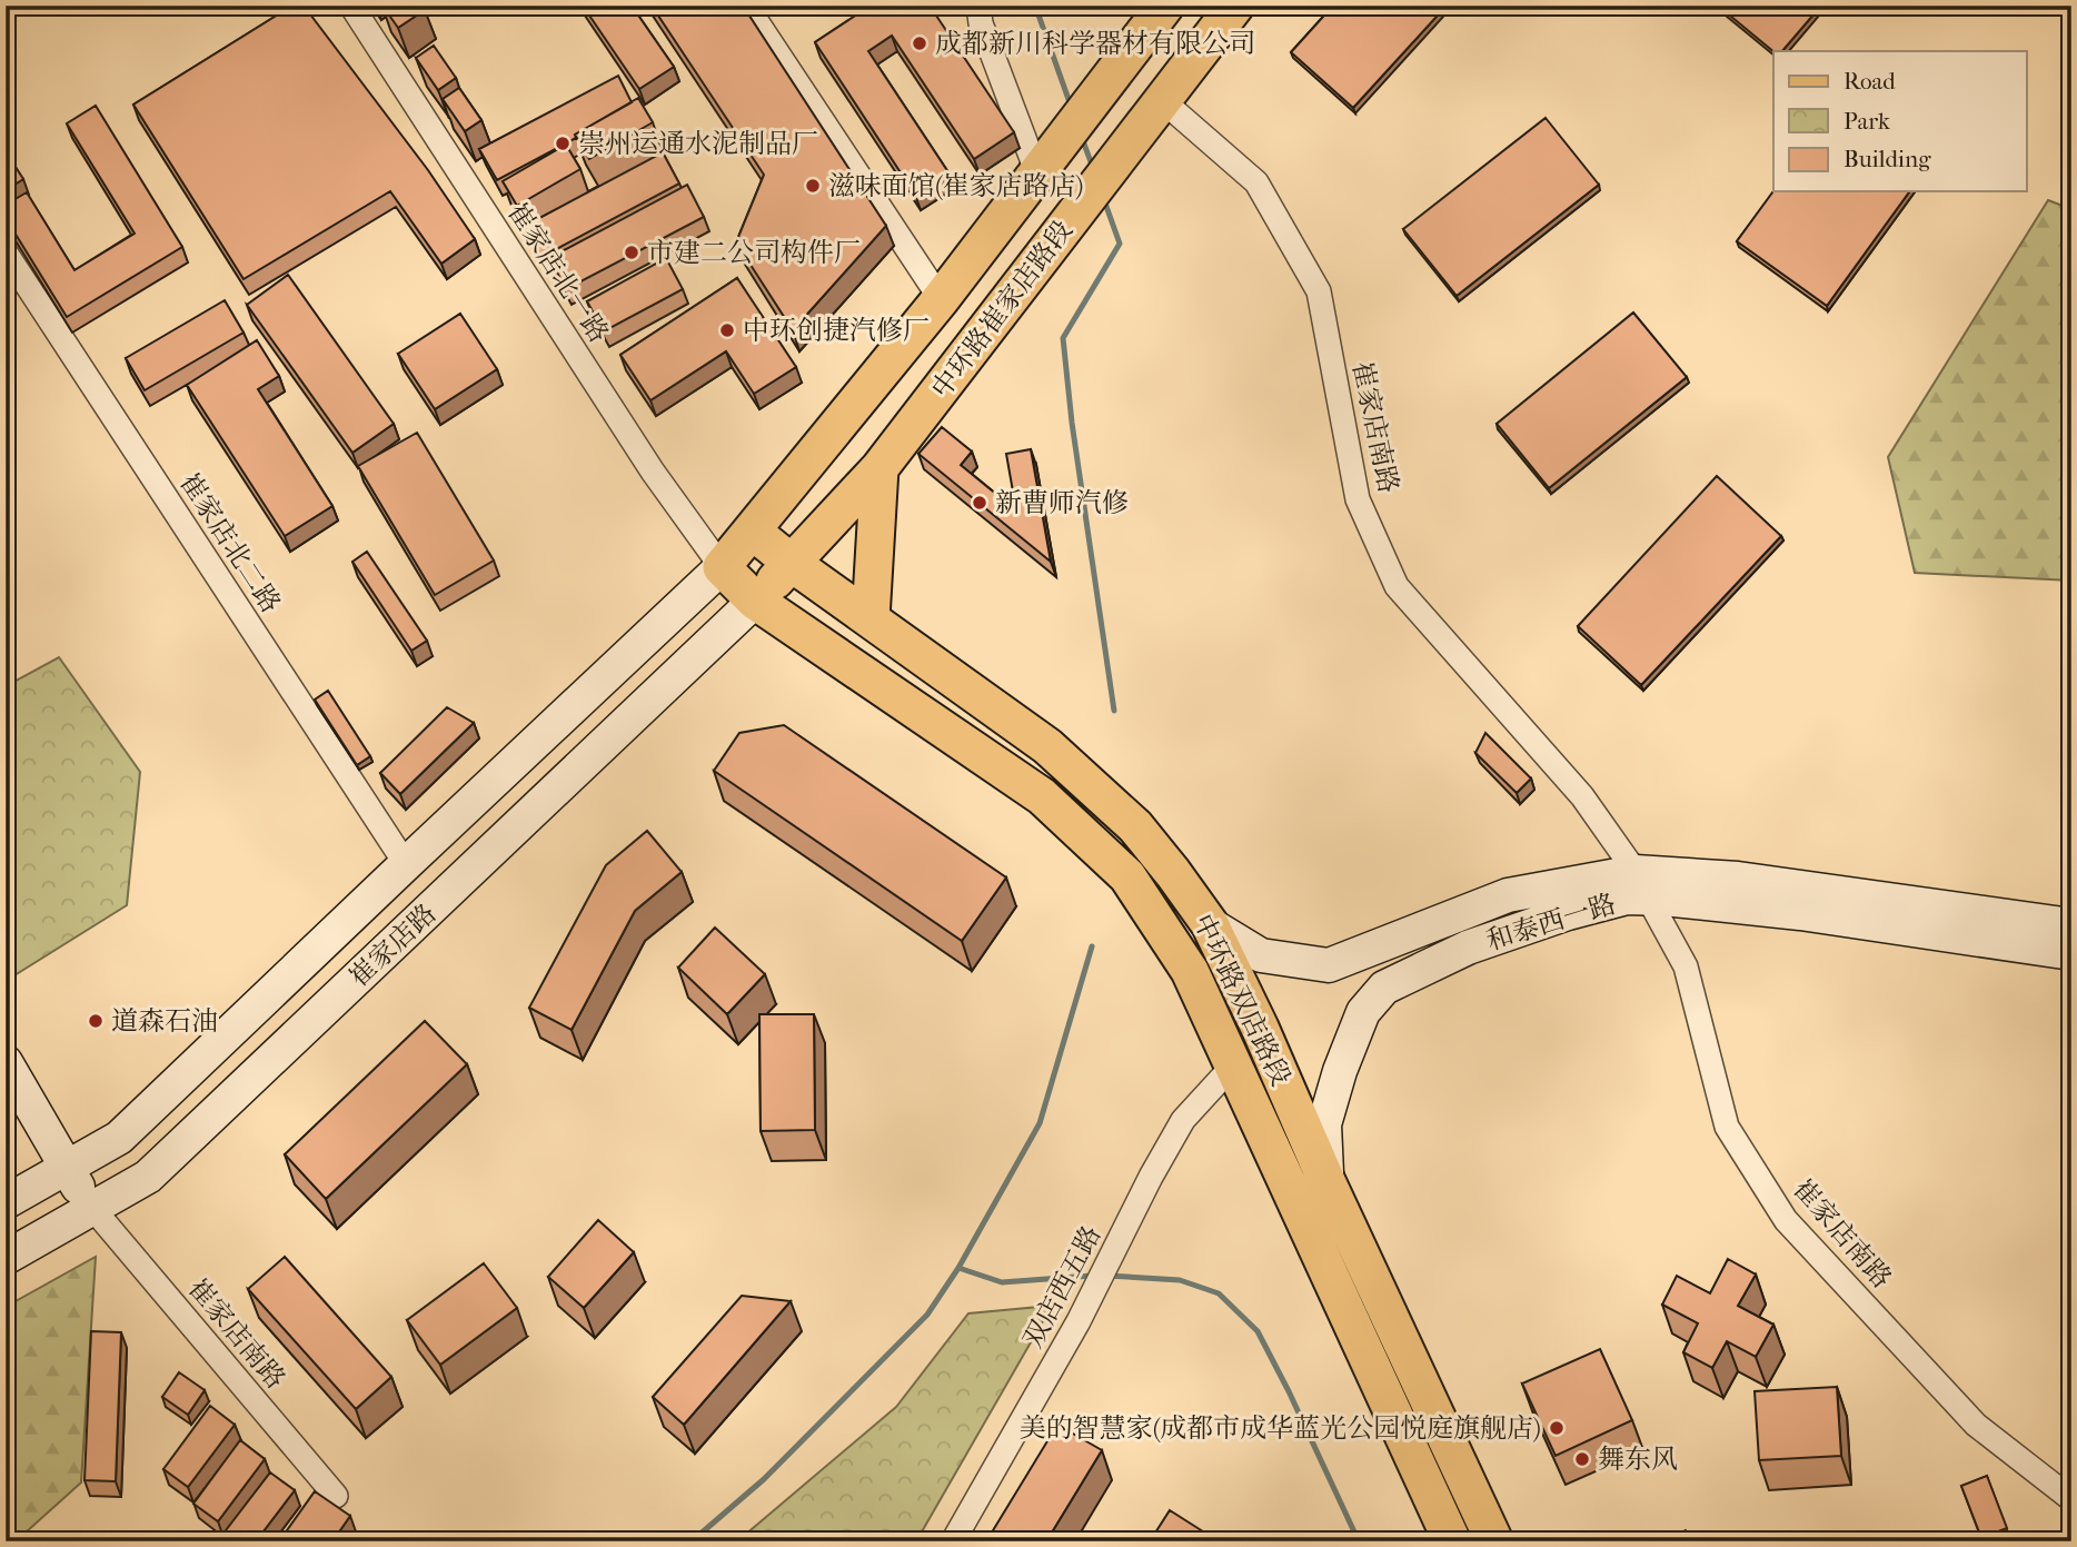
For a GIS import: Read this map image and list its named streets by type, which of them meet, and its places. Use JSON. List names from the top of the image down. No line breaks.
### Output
{"streets":{"main road":["中环路崔家店路段","中环路双店路段"],"street":["崔家店北一路","崔家店南路","崔家店北二路","和泰西一路","崔家店路","双店西五路"]},"crossings":[["崔家店北一路","中环路崔家店路段"],["崔家店北一路","崔家店路"],["崔家店北一路","中环路双店路段"],["中环路崔家店路段","崔家店南路"],["中环路崔家店路段","崔家店路"],["中环路崔家店路段","中环路双店路段"],["崔家店南路","和泰西一路"],["崔家店南路","崔家店路"],["崔家店北二路","崔家店路"],["和泰西一路","中环路双店路段"],["崔家店路","中环路双店路段"],["中环路双店路段","双店西五路"]],"places":["成都新川科学器材有限公司","崇州运通水泥制品厂","滋味面馆(崔家店路店)","市建二公司构件厂","中环创捷汽修厂","新曹师汽修","道森石油","美的智慧家(成都市成华蓝光公园悦庭旗舰店)","舞东风"],"legend":["Road","Park","Building"]}
